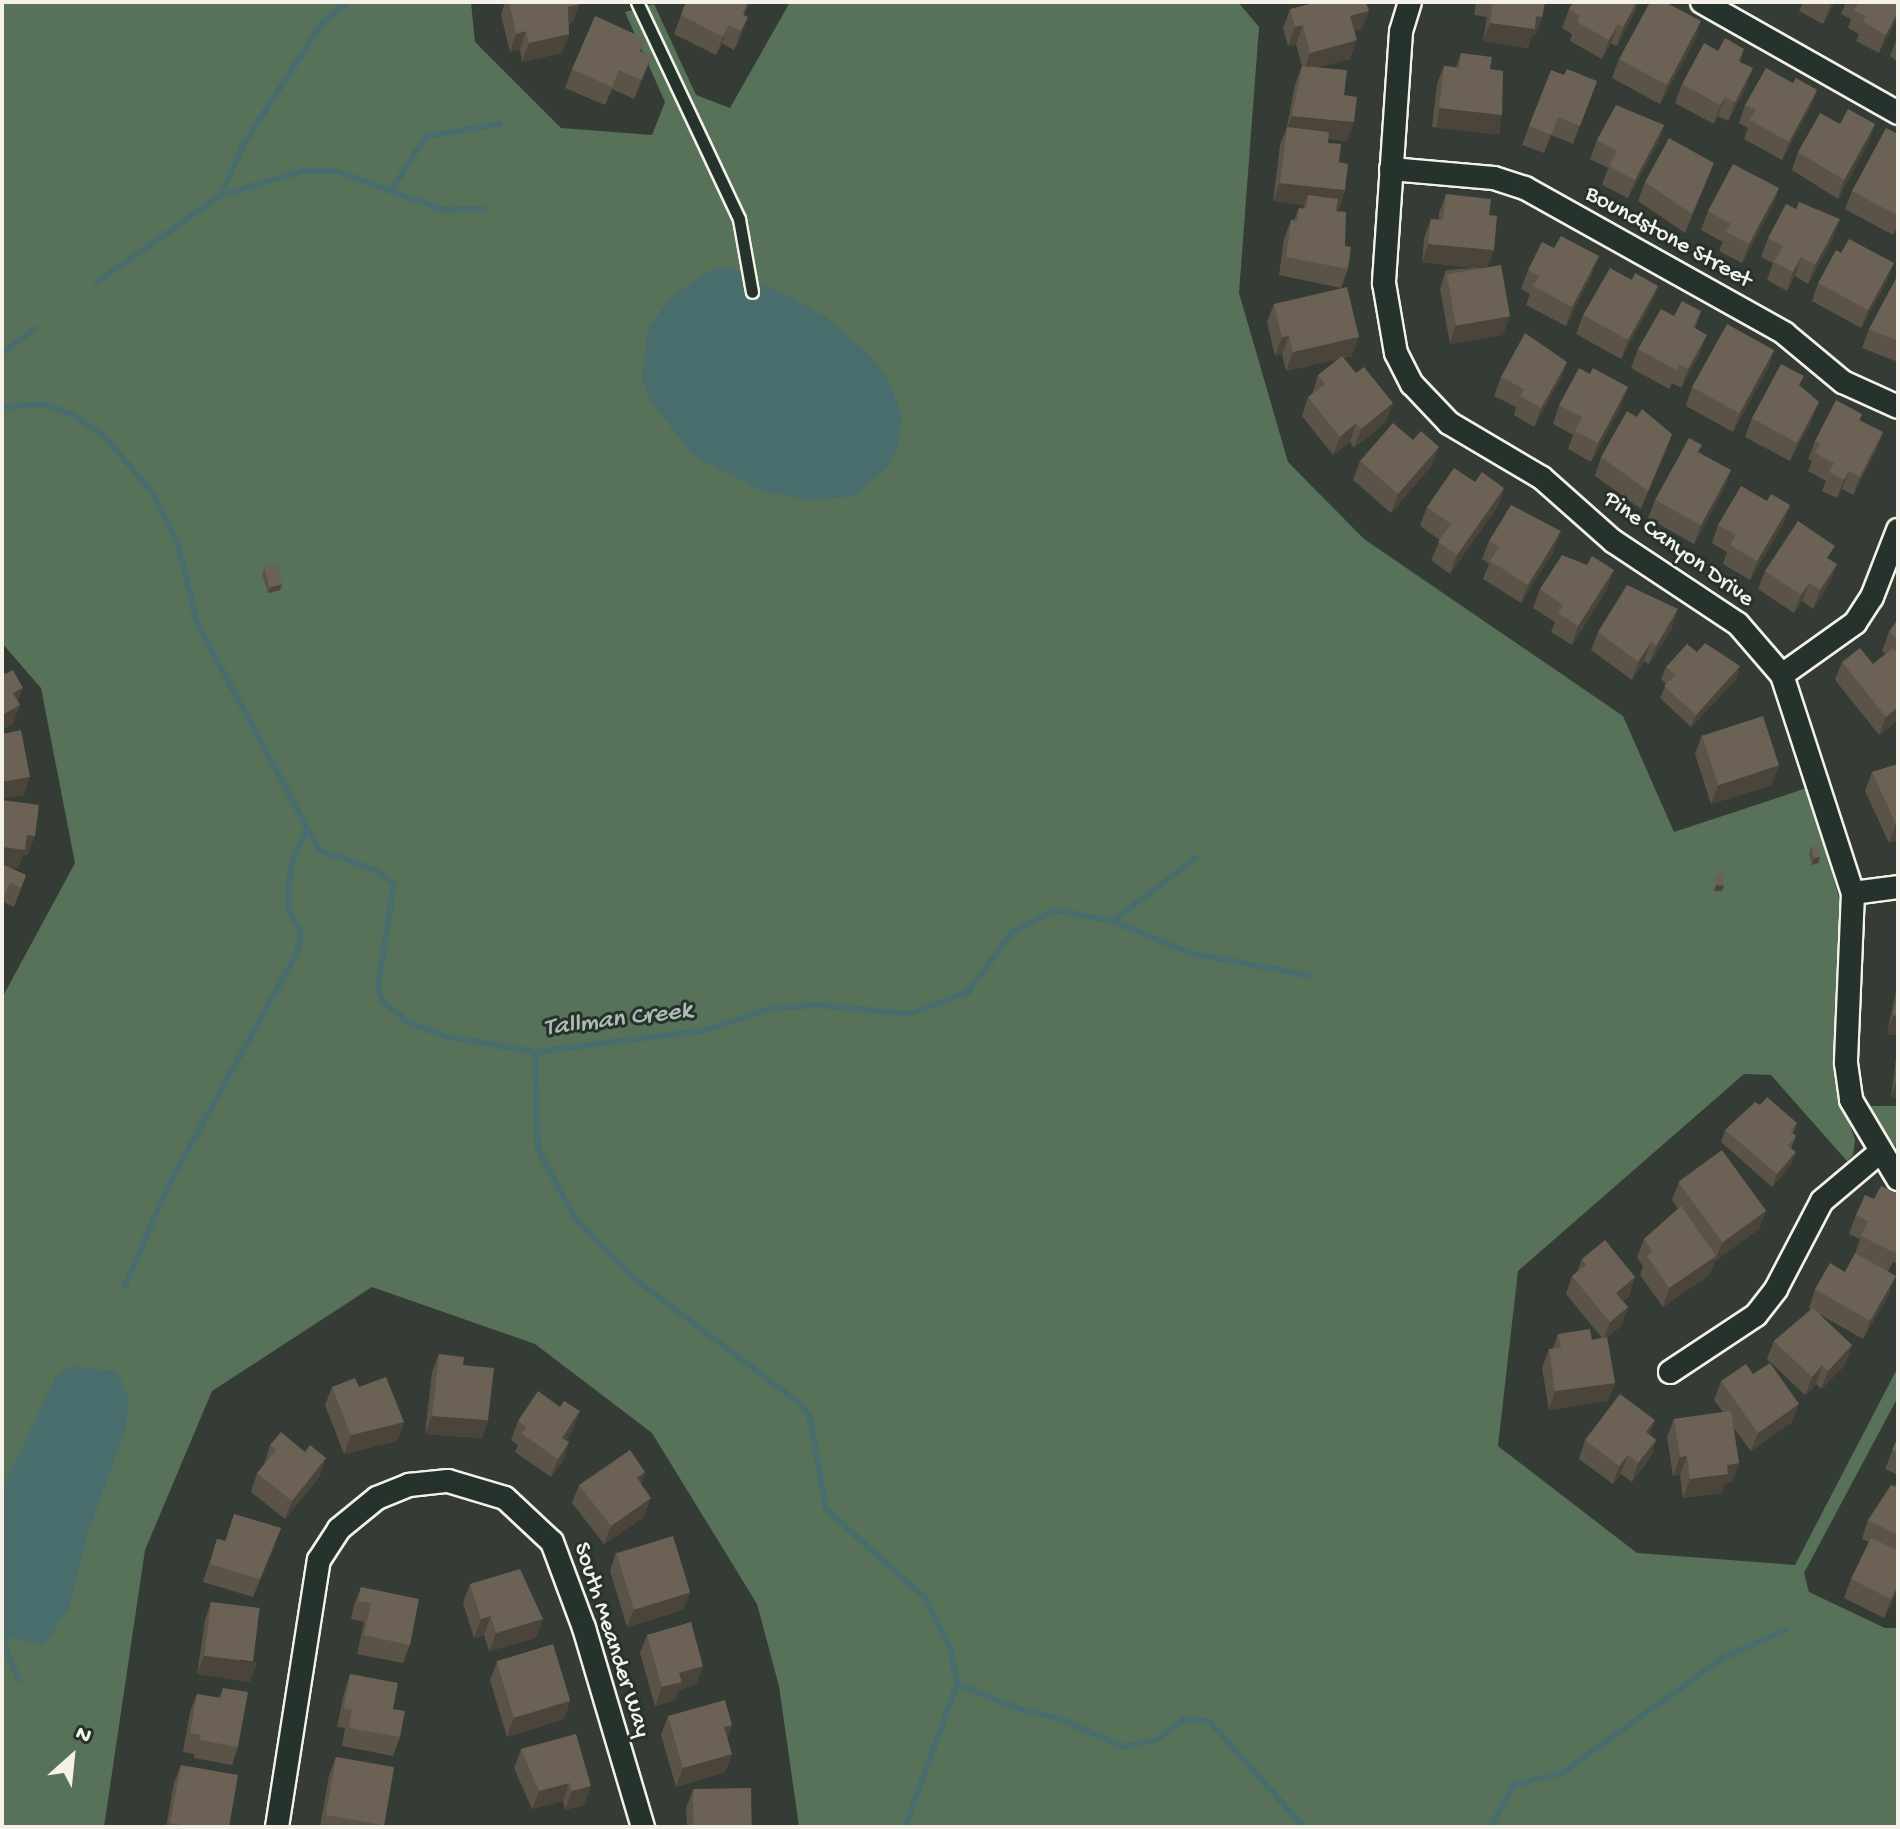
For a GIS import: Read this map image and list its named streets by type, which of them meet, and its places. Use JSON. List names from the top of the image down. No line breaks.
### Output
{"streets":{"street":["Boundstone Street","Pine Canyon Drive","South Meander Way"]},"crossings":[["Boundstone Street","Pine Canyon Drive"]],"water":["Tallman Creek"],"north":"top right"}
